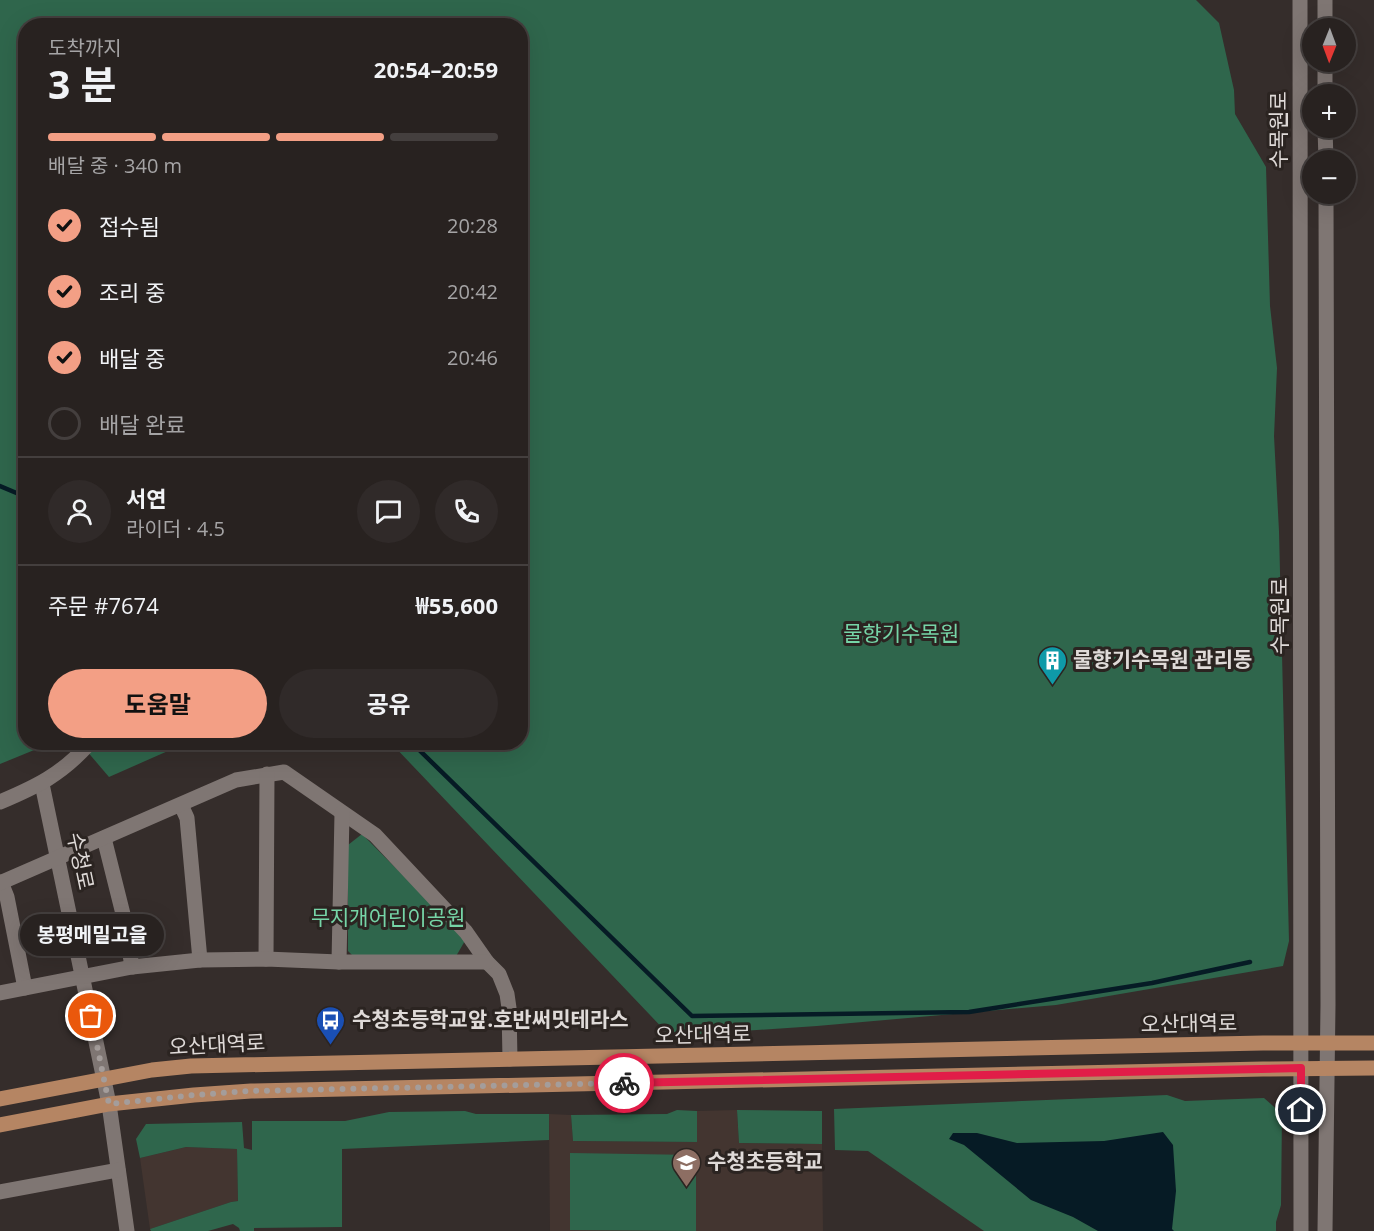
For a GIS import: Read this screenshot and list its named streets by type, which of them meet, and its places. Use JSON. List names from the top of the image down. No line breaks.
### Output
{"streets":{"main road":["오산대역로"],"street":["수목원로","수청로"]},"crossings":[["수목원로","오산대역로"],["수청로","오산대역로"]],"parks":["물향기수목원","무지개어린이공원"],"places":{"building":["물향기수목원 관리동"],"other":["봉평메밀고을"],"bus stop":["수청초등학교앞.호반써밋테라스"],"school or university":["수청초등학교"]},"north":"bottom","page":{"map_buttons":["+","−"],"heading":["3 분","도착까지","20:54–20:59"],"panel":["서연","라이더 · 4.5","주문 #7674","₩55,600"],"bar":"배달 중 · 340 m","list":[["접수됨","20:28"],["조리 중","20:42"],["배달 중","20:46"],"배달 완료"],"buttons":["도움말","공유"],"bubble":"봉평메밀고을"}}
